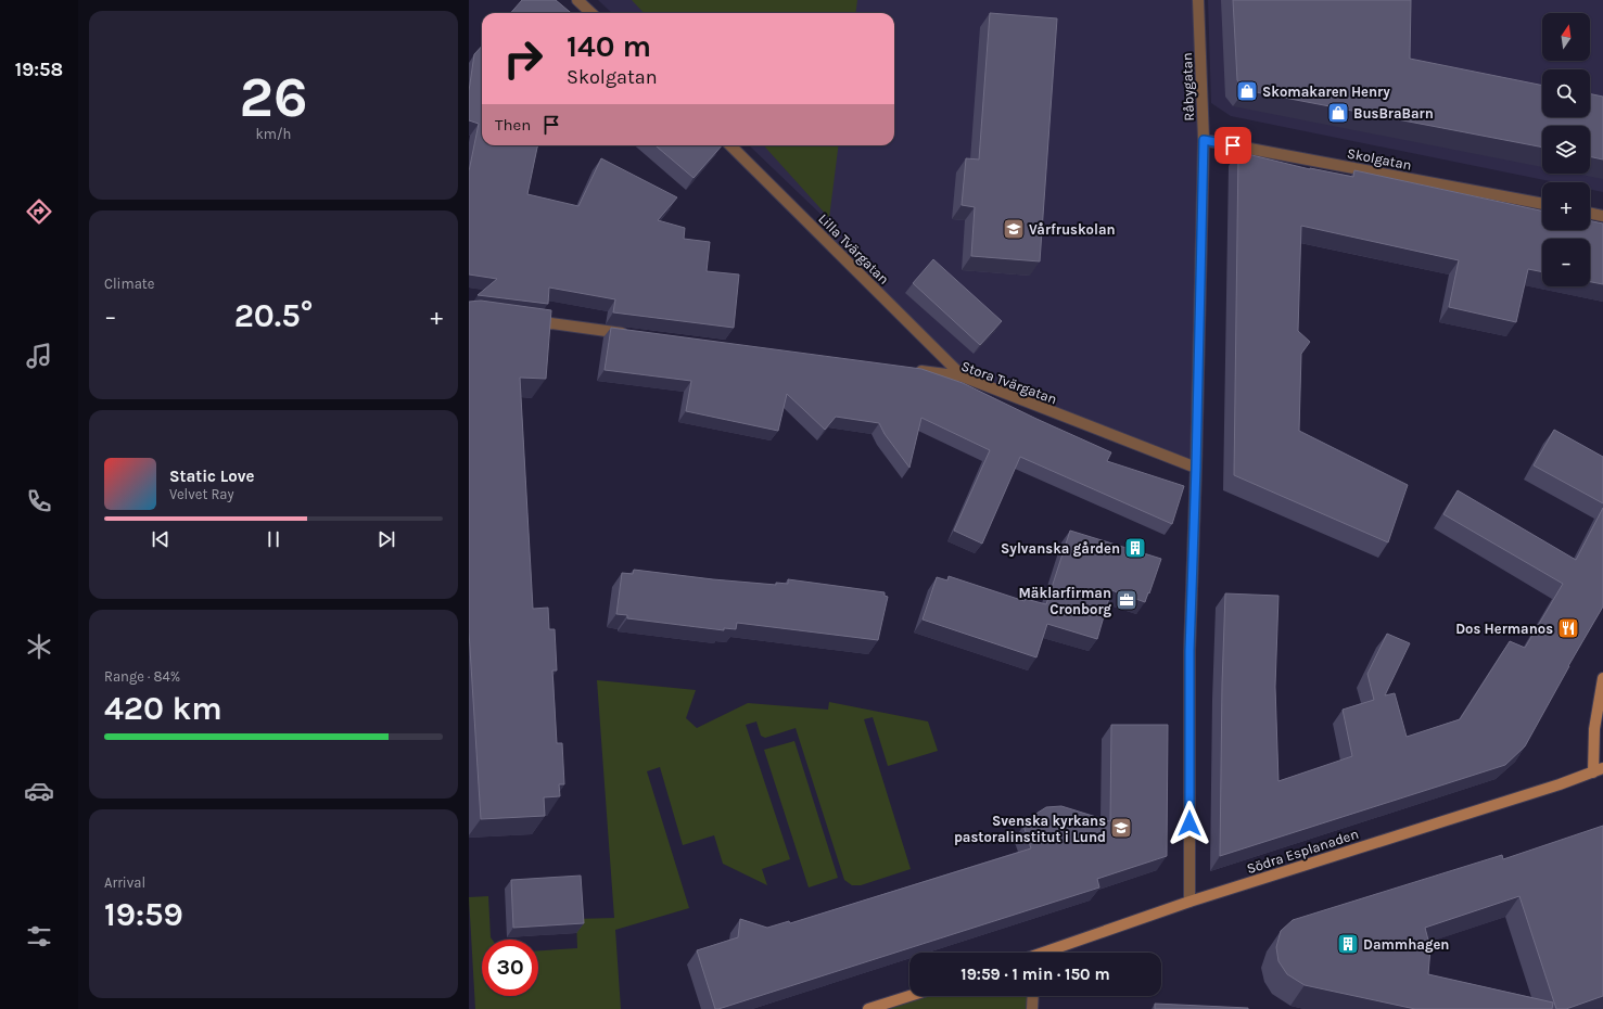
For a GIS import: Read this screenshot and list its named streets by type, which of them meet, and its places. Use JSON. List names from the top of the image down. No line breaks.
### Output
{"streets":{"street":["Råbygatan","Skolgatan","Lilla Tvärgatan","Stora Tvärgatan","Södra Esplanaden"]},"crossings":[["Råbygatan","Skolgatan"],["Råbygatan","Stora Tvärgatan"],["Råbygatan","Södra Esplanaden"],["Lilla Tvärgatan","Stora Tvärgatan"]],"places":{"shop":["Skomakaren Henry","BusBraBarn"],"school or university":["Vårfruskolan","Svenska kyrkans pastoralinstitut i Lund"],"building":["Sylvanska gården","Dammhagen"],"office":["Mäklarfirman Cronborg"],"restaurant":["Dos Hermanos"]},"north":"top","page":{"tabs":"19:58","tile":[["26","km/h"],"Climate",["Range · 84%","420 km"],["Arrival","19:59"]],"map_buttons":["+","−"],"turn":["140 m","Skolgatan"],"then":"Then","heat":["−","20.5°","+"],"song":["Static Love","Velvet Ray"],"limit":"30","trip":"19:59 · 1 min · 150 m"}}
